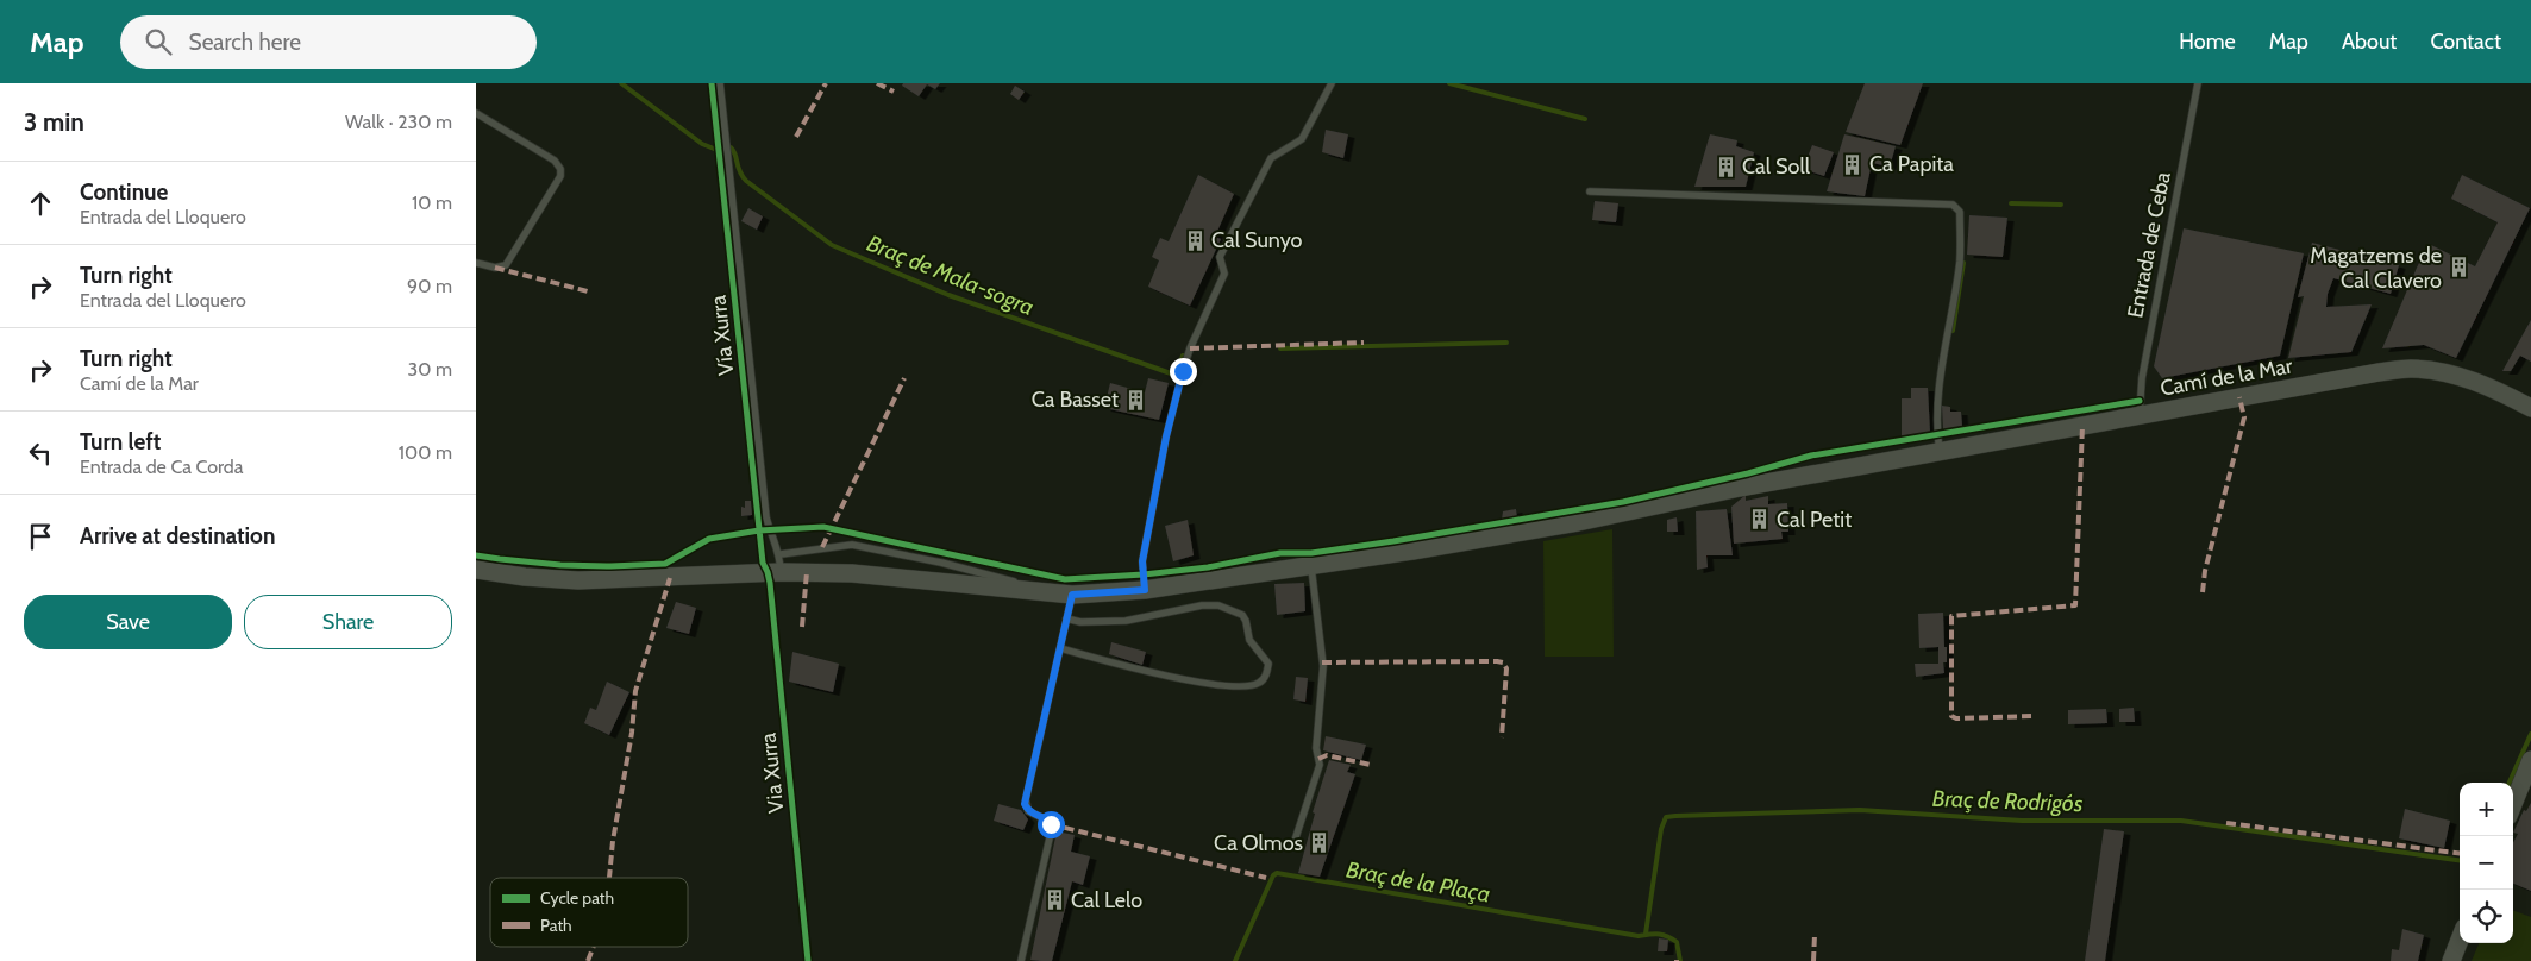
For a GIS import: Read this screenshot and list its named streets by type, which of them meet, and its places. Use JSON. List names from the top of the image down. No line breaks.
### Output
{"streets":{"main road":["Camí de la Mar"],"lane":["Entrada de Ceba"],"cycle path":["Vía Xurra"]},"crossings":[["Entrada de Ceba","Camí de la Mar"]],"water":["Braç de Mala-sogra","Braç de Rodrigós","Braç de la Plaça"],"places":{"building":["Ca Papita","Cal Soll","Cal Sunyo","Magatzems de Cal Clavero","Ca Basset","Cal Petit","Ca Olmos","Cal Lelo"]},"legend":["Cycle path","Path"],"page":{"header":"Map","search":"Search here","nav":["Home","Map","About","Contact"],"heading":["3 min","Walk · 230 m"],"list":[["Continue","Entrada del Lloquero","10 m"],["Turn right","Entrada del Lloquero","90 m"],["Turn right","Camí de la Mar","30 m"],["Turn left","Entrada de Ca Corda","100 m"],"Arrive at destination"],"buttons":["Save","Share"],"map_buttons":["+","−"]}}
